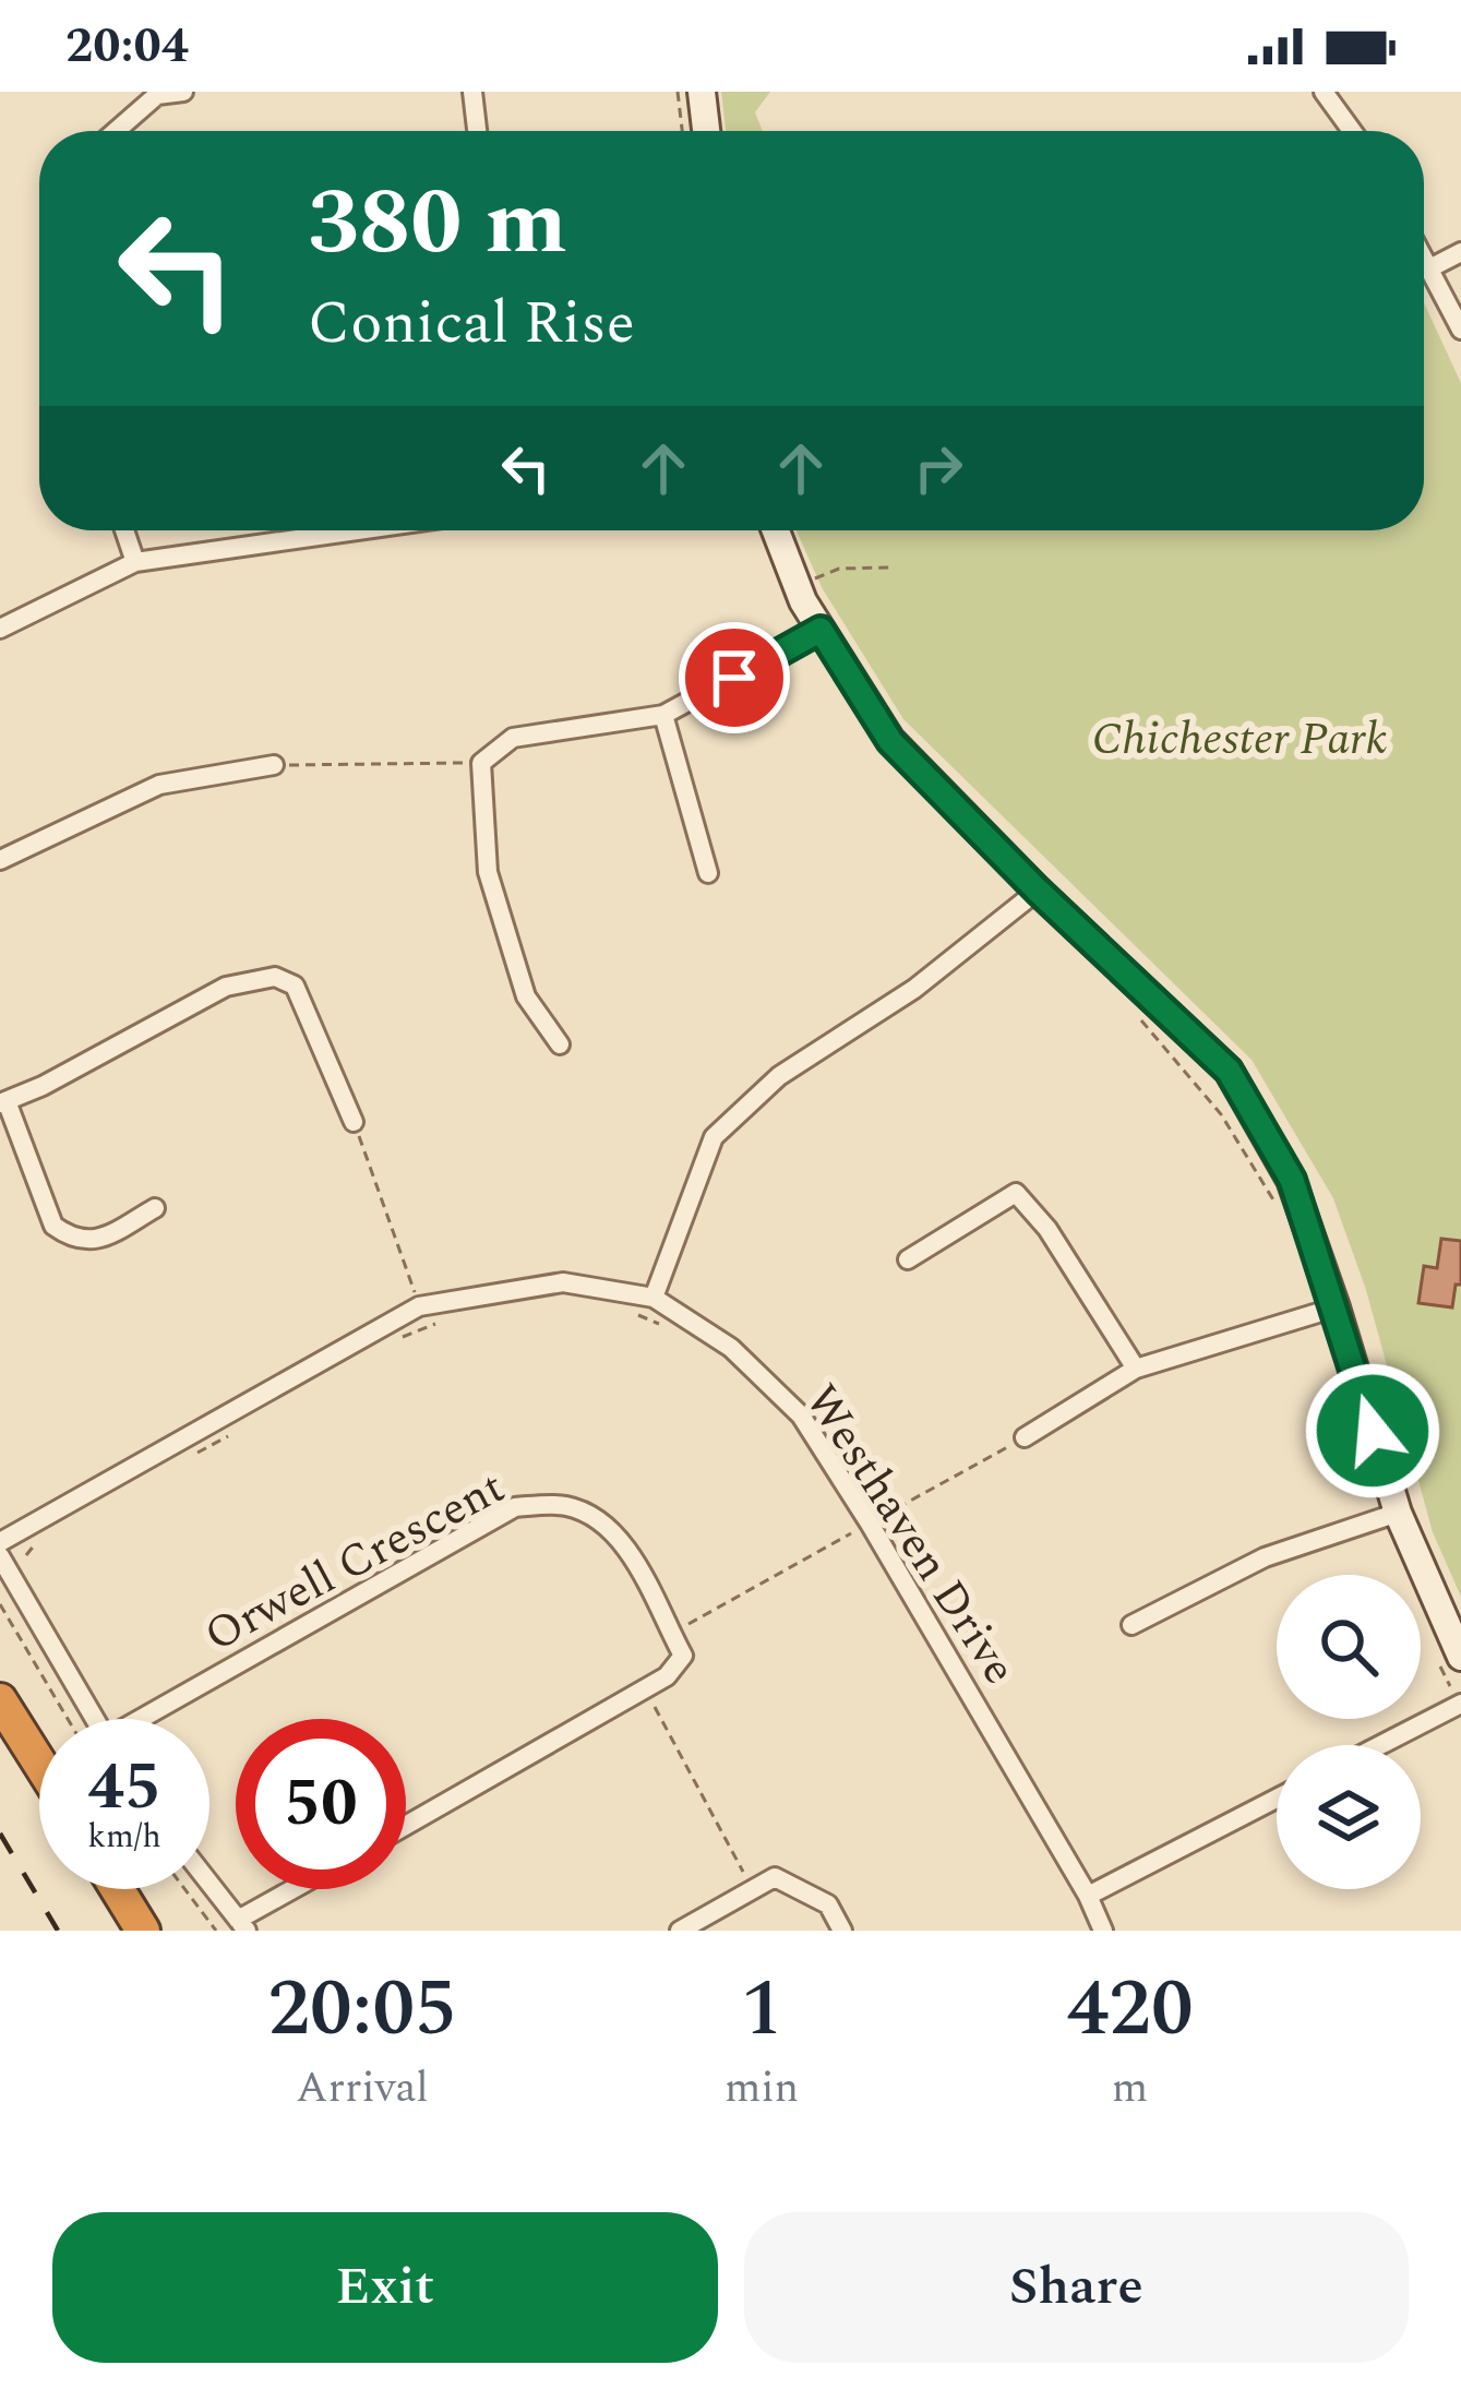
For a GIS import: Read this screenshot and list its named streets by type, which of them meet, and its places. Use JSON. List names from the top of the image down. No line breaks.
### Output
{"streets":{"street":["Westhaven Drive","Orwell Crescent"]},"parks":["Chichester Park"],"page":{"status":"20:04","turn":["380 m","Conical Rise"],"speed":"45 km/h","limit":"50","eta":["20:05","Arrival","1","min","420","m"],"buttons":["Exit","Share"]}}
